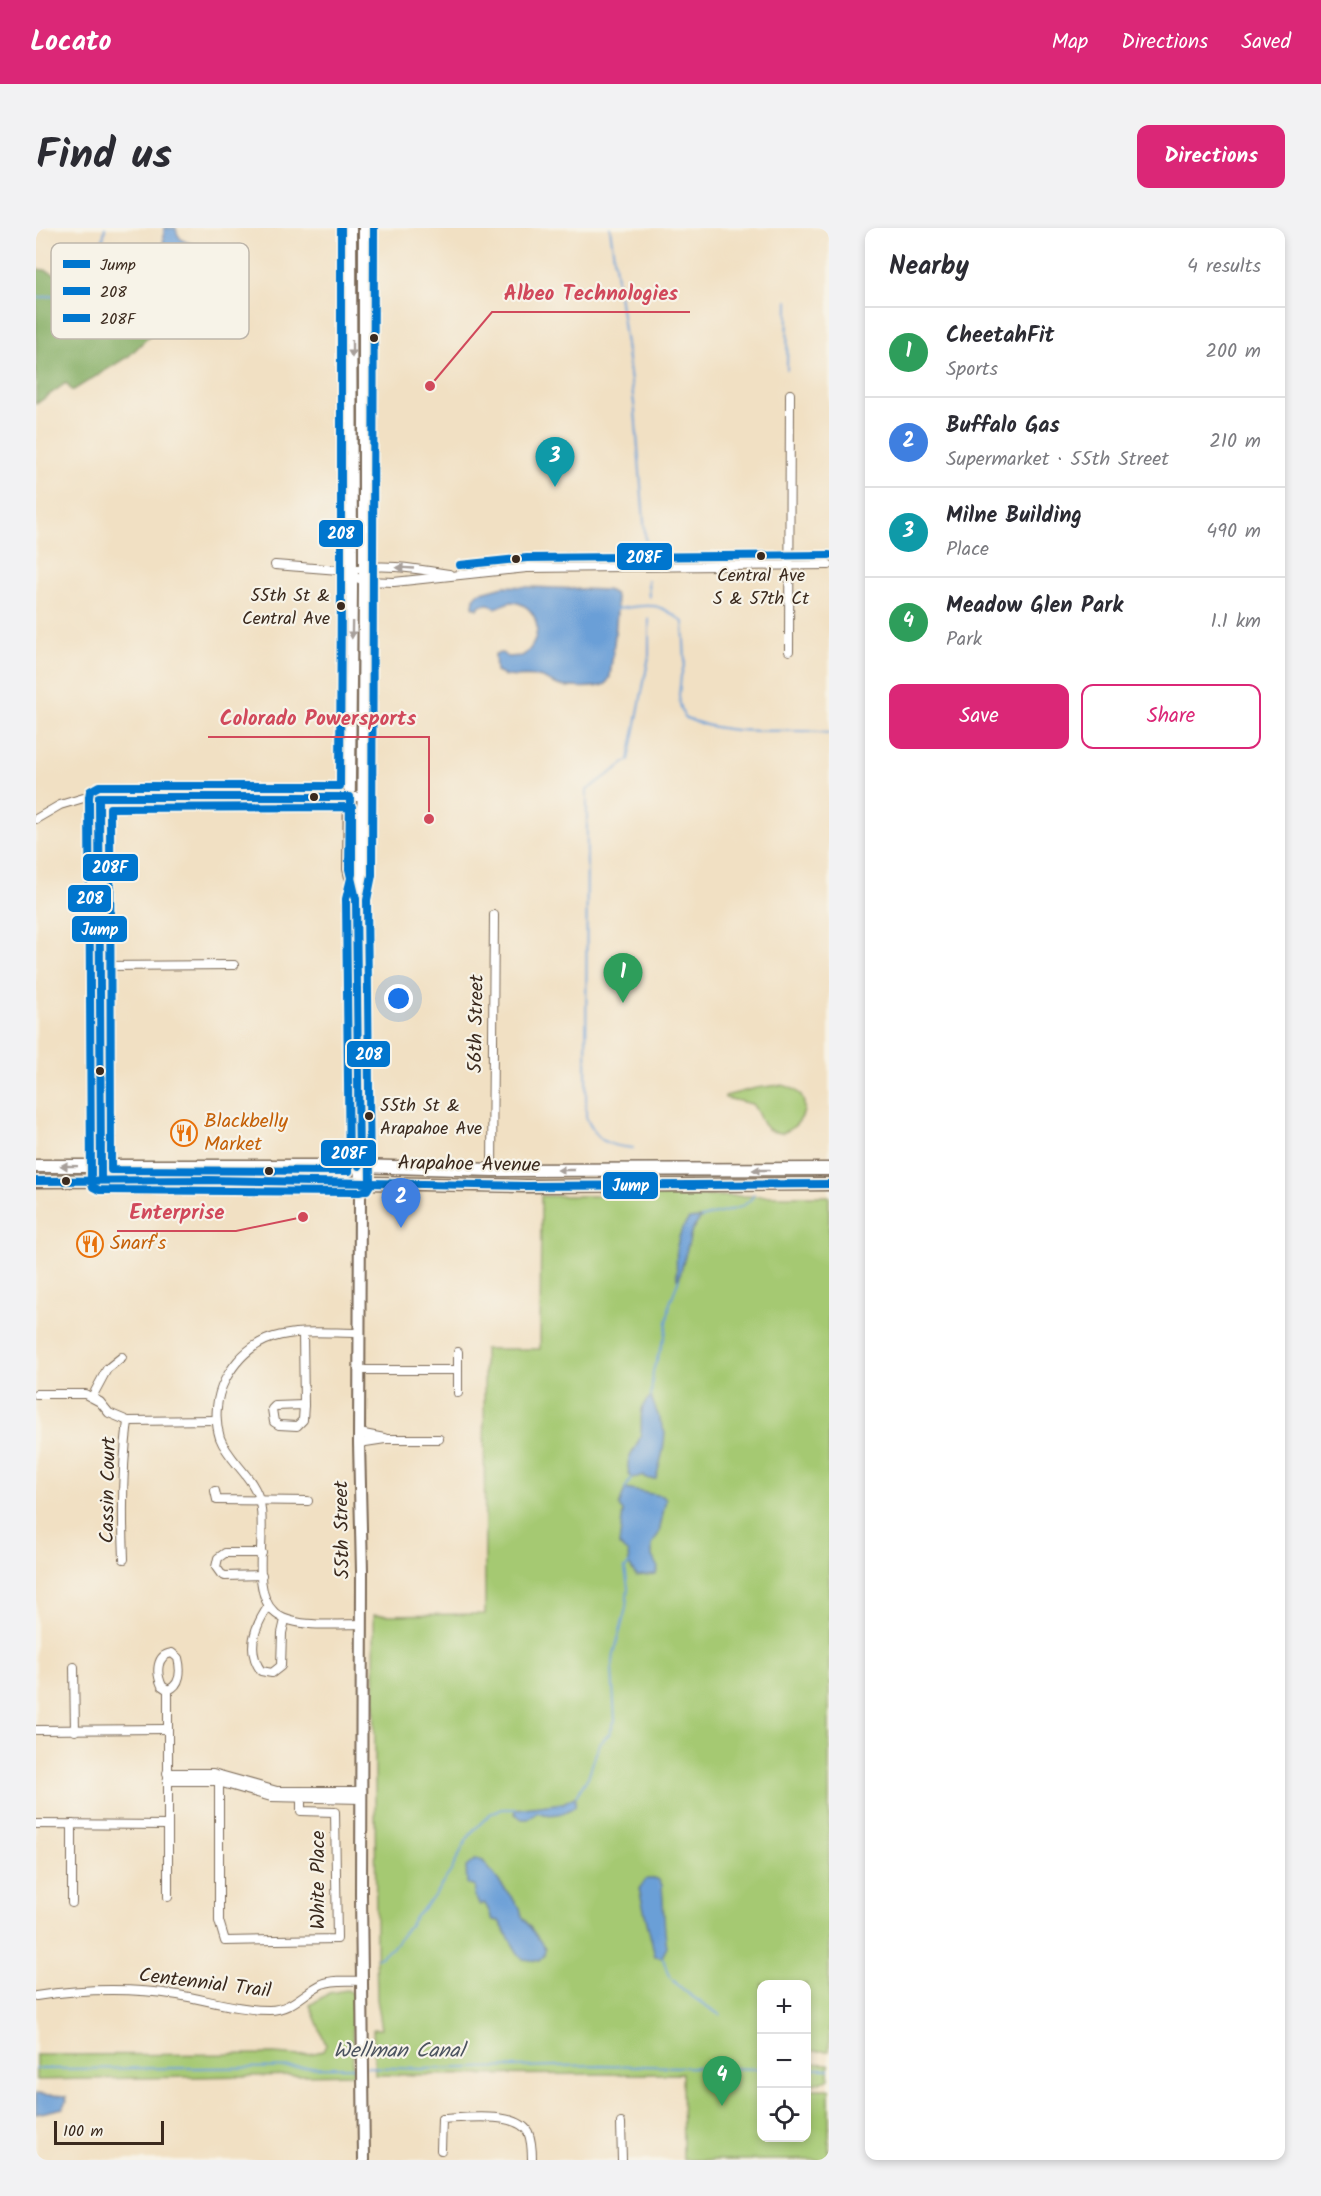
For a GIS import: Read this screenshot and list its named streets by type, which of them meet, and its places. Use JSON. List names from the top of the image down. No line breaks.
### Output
{"streets":{"main road":["Arapahoe Avenue","55th Street"],"street":["56th Street","Cassin Court","White Place","Centennial Trail"]},"crossings":[["56th Street","Arapahoe Avenue"],["Arapahoe Avenue","55th Street"],["55th Street","Centennial Trail"]],"water":["Wellman Canal"],"places":{"other":["Albeo Technologies","Central Ave S & 57th Ct","55th St & Central Ave","Colorado Powersports","55th St & Arapahoe Ave","Enterprise"],"restaurant":["Blackbelly Market","Snarf's"]},"lines":["transit line 208","transit line 208F","transit line Jump"],"legend":["Jump","208","208F"],"scale_bar":"100 m","page":{"header":"Locato","nav":["Map","Directions","Saved"],"title":"Find us","buttons":["Directions",["Save","Share"]],"heading":["Nearby","4 results"],"list":[{"mark":"1","name":"CheetahFit","note":"Sports","value":"200 m"},{"mark":"2","name":"Buffalo Gas","note":"Supermarket · 55th Street","value":"210 m"},{"mark":"3","name":"Milne Building","note":"Place","value":"490 m"},{"mark":"4","name":"Meadow Glen Park","note":"Park","value":"1.1 km"}],"pins":["3","1","2","4"],"map_buttons":["+","−"],"scale":"100 m"}}
